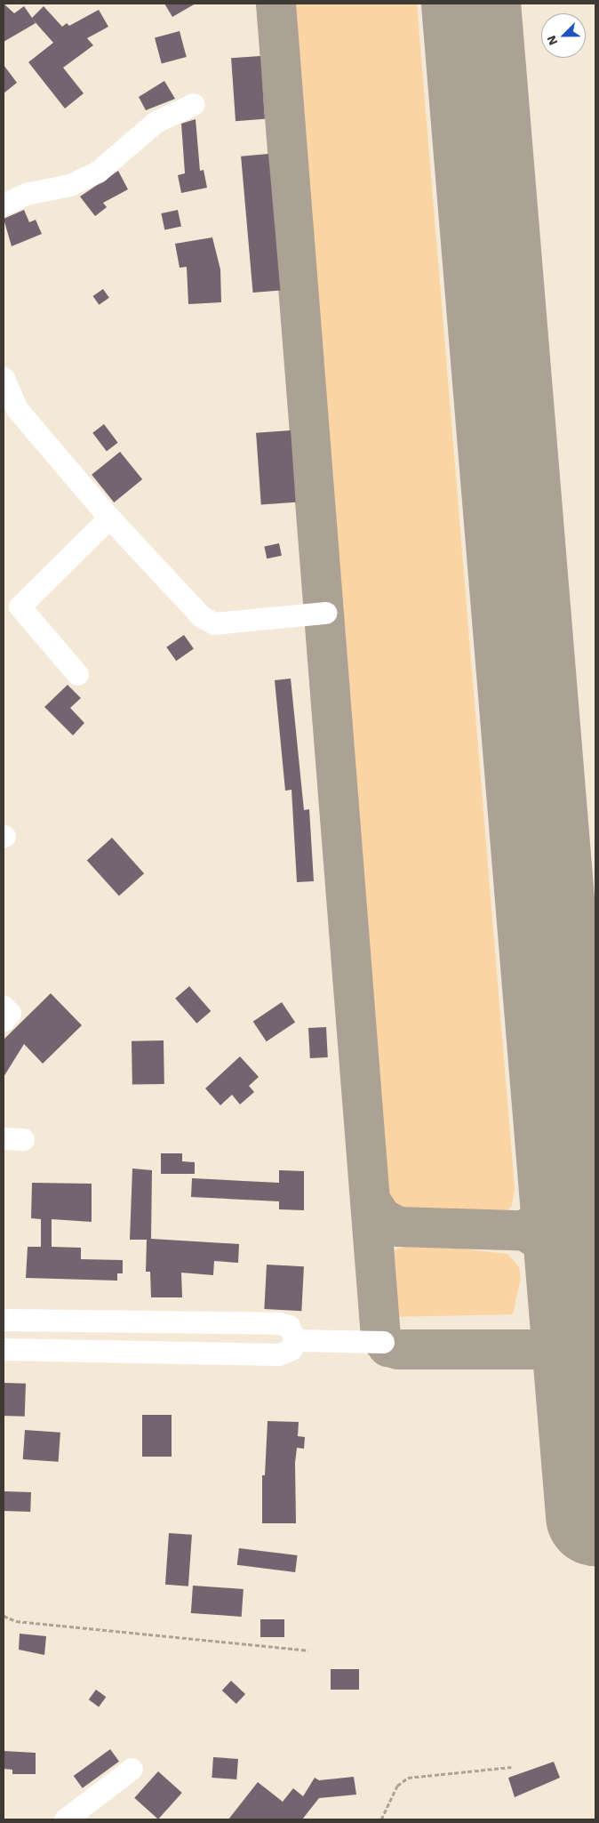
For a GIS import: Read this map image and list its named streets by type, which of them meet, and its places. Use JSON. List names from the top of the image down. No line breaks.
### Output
{"north":"bottom left"}
